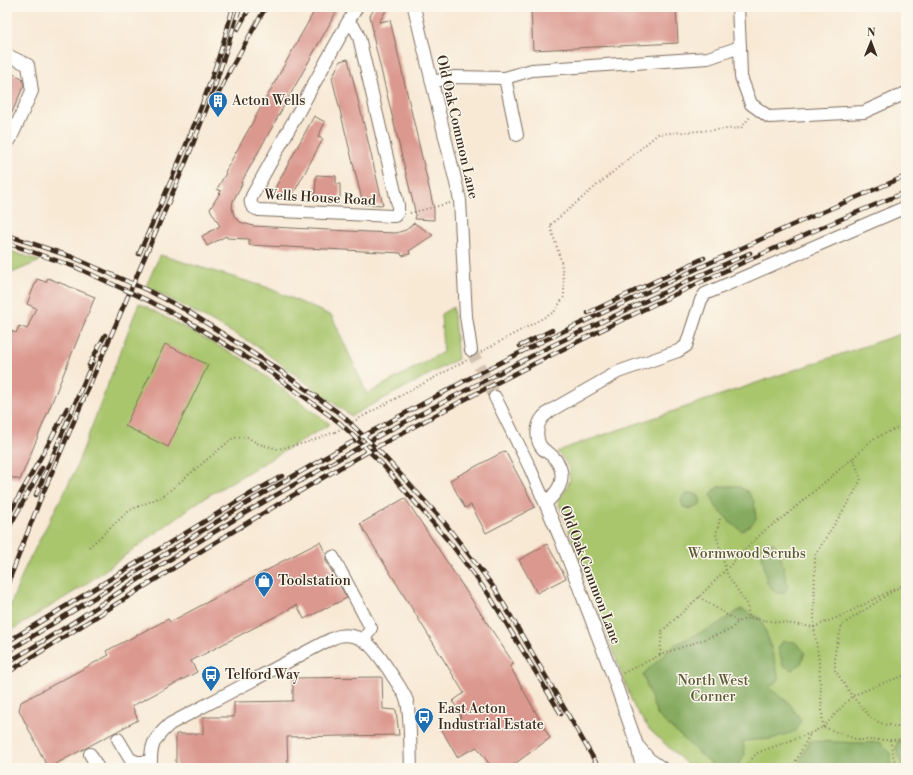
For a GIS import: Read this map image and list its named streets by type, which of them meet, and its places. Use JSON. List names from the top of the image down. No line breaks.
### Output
{"streets":{"street":["Old Oak Common Lane","Wells House Road"]},"parks":["Wormwood Scrubs","North West Corner"],"places":{"building":["Acton Wells"],"shop":["Toolstation"],"bus stop":["Telford Way","East Acton Industrial Estate"]},"north":"top"}
